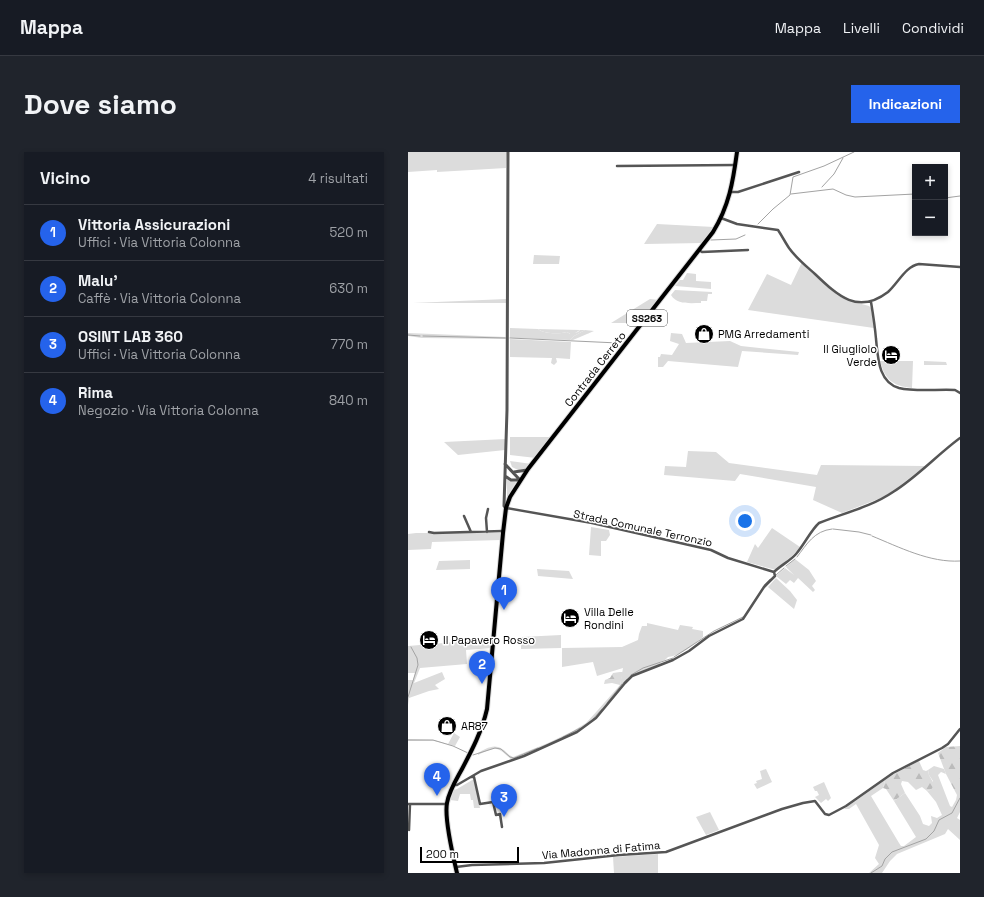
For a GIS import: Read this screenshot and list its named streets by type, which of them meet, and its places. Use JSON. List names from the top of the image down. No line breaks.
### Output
{"streets":{"main road":["SS263","Contrada Cerreto"],"street":["Strada Comunale Terronzio","Via Madonna di Fatima"]},"crossings":[["SS263","Contrada Cerreto"],["SS263","Strada Comunale Terronzio"],["SS263","Via Madonna di Fatima"]],"places":{"shop":["PMG Arredamenti","AR87"],"hotel":["Il Giugliolo Verde","Villa Delle Rondini","Il Papavero Rosso"]},"scale_bar":"200 m","page":{"header":"Mappa","nav":["Mappa","Livelli","Condividi"],"buttons":"Indicazioni","title":"Dove siamo","heading":["Vicino","4 risultati"],"map_buttons":["+","−"],"list":[{"mark":"1","name":"Vittoria Assicurazioni","note":"Uffici · Via Vittoria Colonna","value":"520 m"},{"mark":"2","name":"Malu'","note":"Caffè · Via Vittoria Colonna","value":"630 m"},{"mark":"3","name":"OSINT LAB 360","note":"Uffici · Via Vittoria Colonna","value":"770 m"},{"mark":"4","name":"Rima","note":"Negozio · Via Vittoria Colonna","value":"840 m"}],"pins":["1","2","4","3"],"scale":"200 m"}}
